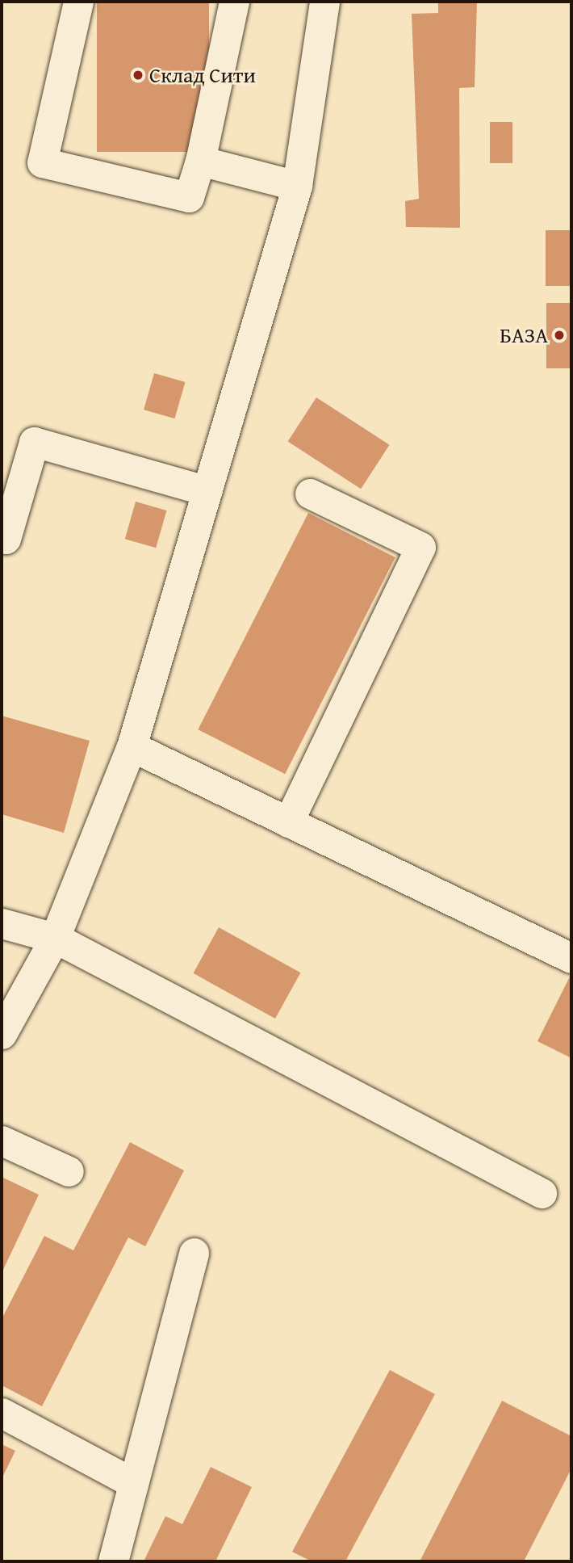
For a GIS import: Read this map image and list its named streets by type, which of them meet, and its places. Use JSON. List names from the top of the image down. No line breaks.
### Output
{"places":["Склад Сити","БАЗА"]}
